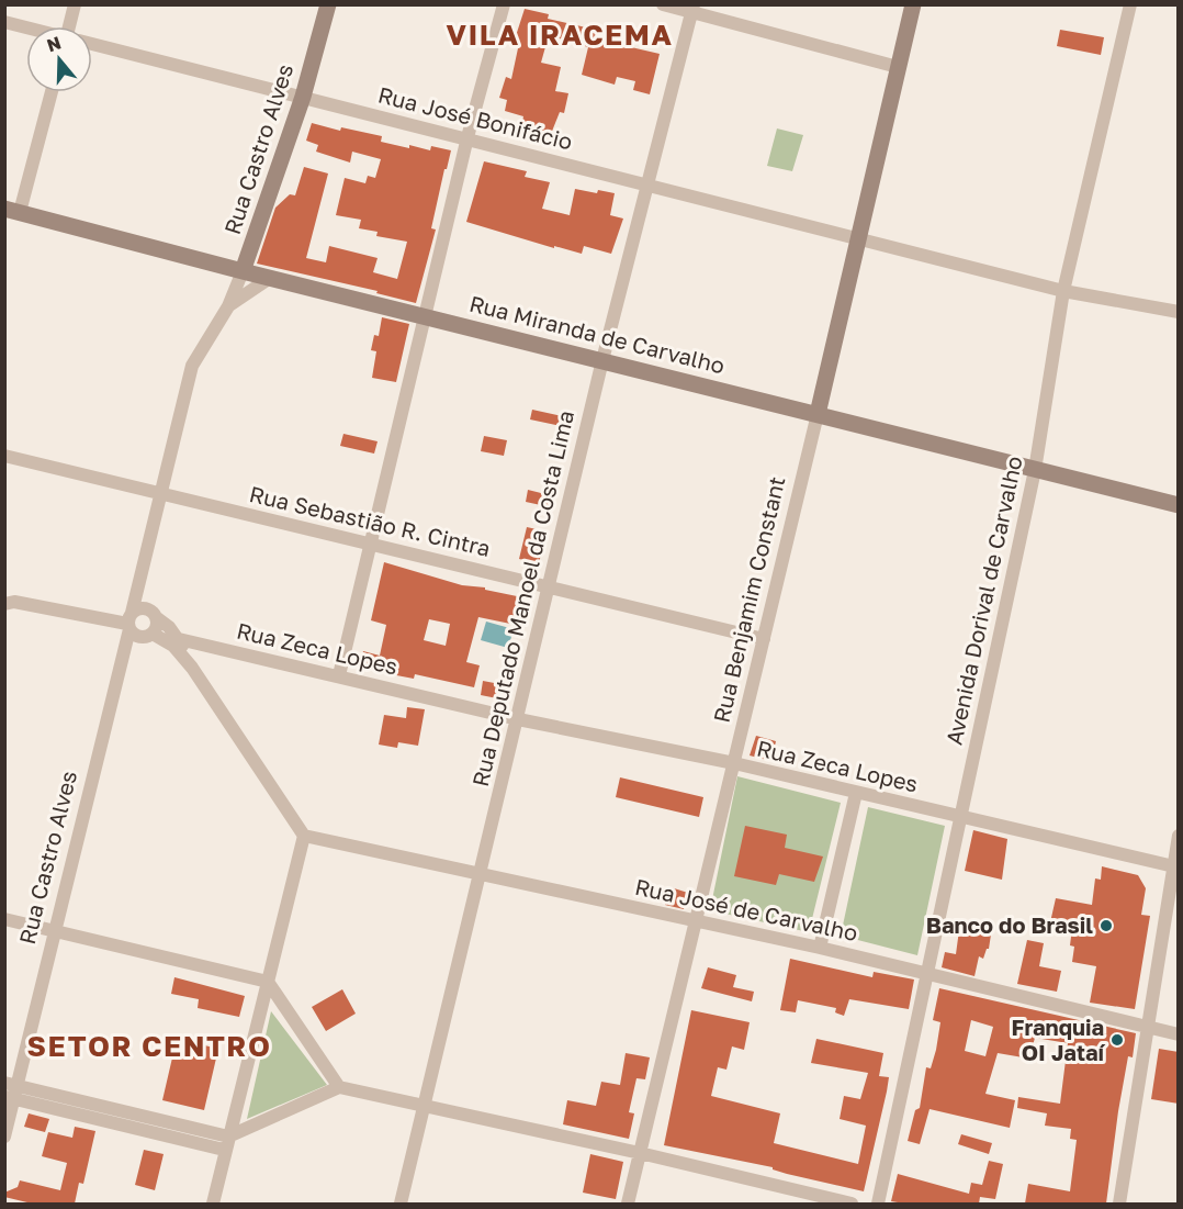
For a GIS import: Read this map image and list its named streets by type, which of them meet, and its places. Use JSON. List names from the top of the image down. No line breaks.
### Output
{"streets":{"main road":["Rua Castro Alves","Rua Miranda de Carvalho","Rua Benjamim Constant"],"street":["Rua José Bonifácio","Rua Sebastião R. Cintra","Rua Deputado Manoel da Costa Lima","Avenida Dorival de Carvalho","Rua Zeca Lopes","Rua José de Carvalho"]},"crossings":[["Rua José Bonifácio","Rua Castro Alves"],["Rua José Bonifácio","Rua Deputado Manoel da Costa Lima"],["Rua José Bonifácio","Rua Benjamim Constant"],["Rua José Bonifácio","Avenida Dorival de Carvalho"],["Rua Castro Alves","Rua Miranda de Carvalho"],["Rua Castro Alves","Rua Sebastião R. Cintra"],["Rua Miranda de Carvalho","Rua Deputado Manoel da Costa Lima"],["Rua Miranda de Carvalho","Rua Benjamim Constant"],["Rua Miranda de Carvalho","Avenida Dorival de Carvalho"],["Rua Sebastião R. Cintra","Rua Deputado Manoel da Costa Lima"],["Rua Sebastião R. Cintra","Rua Benjamim Constant"],["Rua Deputado Manoel da Costa Lima","Rua Zeca Lopes"],["Rua Deputado Manoel da Costa Lima","Rua José de Carvalho"],["Rua Benjamim Constant","Rua Zeca Lopes"],["Rua Benjamim Constant","Rua José de Carvalho"],["Avenida Dorival de Carvalho","Rua Zeca Lopes"],["Avenida Dorival de Carvalho","Rua José de Carvalho"]],"districts":["VILA IRACEMA","SETOR CENTRO"],"places":["Banco do Brasil","Franquia OI Jataí"],"north":"top"}
